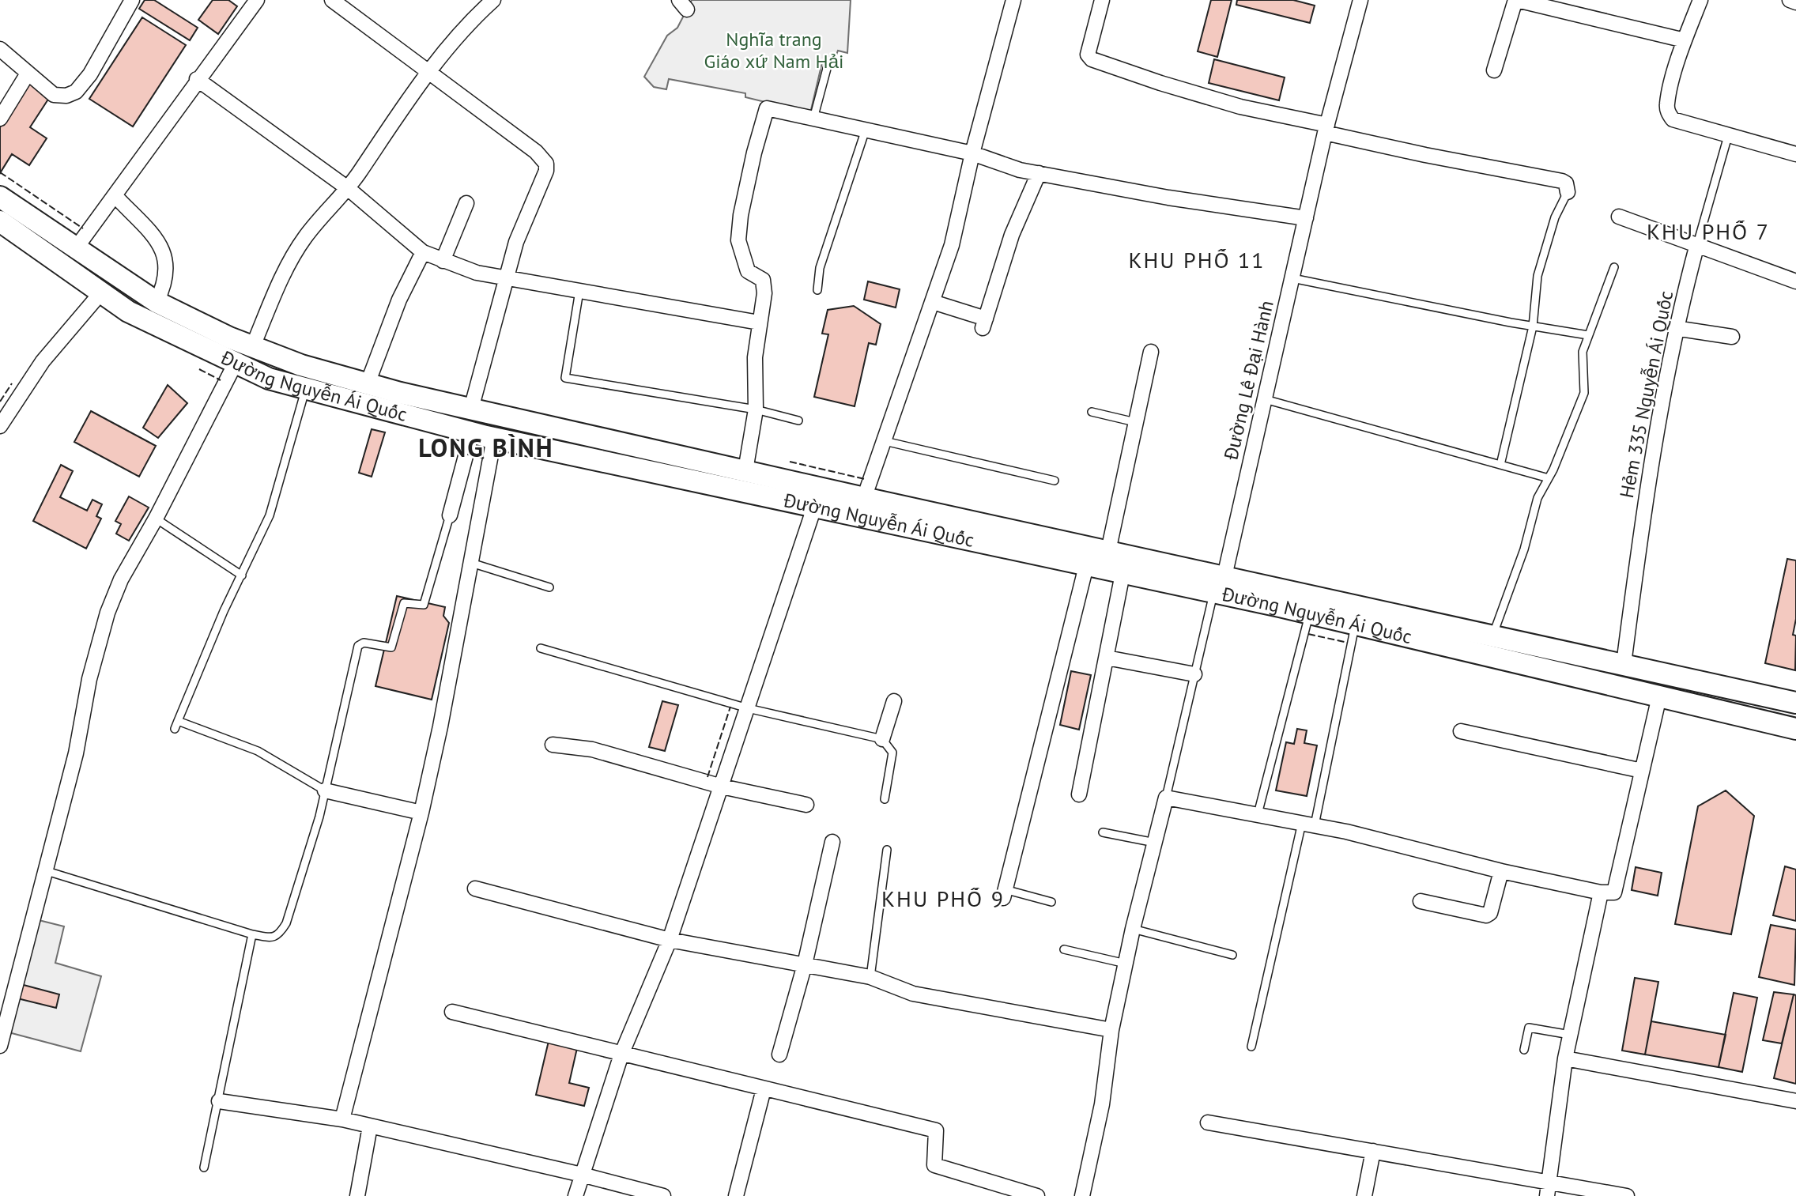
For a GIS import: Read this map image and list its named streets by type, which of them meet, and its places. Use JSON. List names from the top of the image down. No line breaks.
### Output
{"streets":{"main road":["Đường Nguyễn Ái Quốc"],"street":["Đường Lê Đại Hành","Hẻm 335 Nguyễn Ái Quốc"]},"crossings":[["Đường Lê Đại Hành","Đường Nguyễn Ái Quốc"],["Đường Nguyễn Ái Quốc","Hẻm 335 Nguyễn Ái Quốc"]],"districts":["KHU PHỐ 7","KHU PHỐ 11","LONG BÌNH","KHU PHỐ 9"],"parks":["Nghĩa trang Giáo xứ Nam Hải"]}
